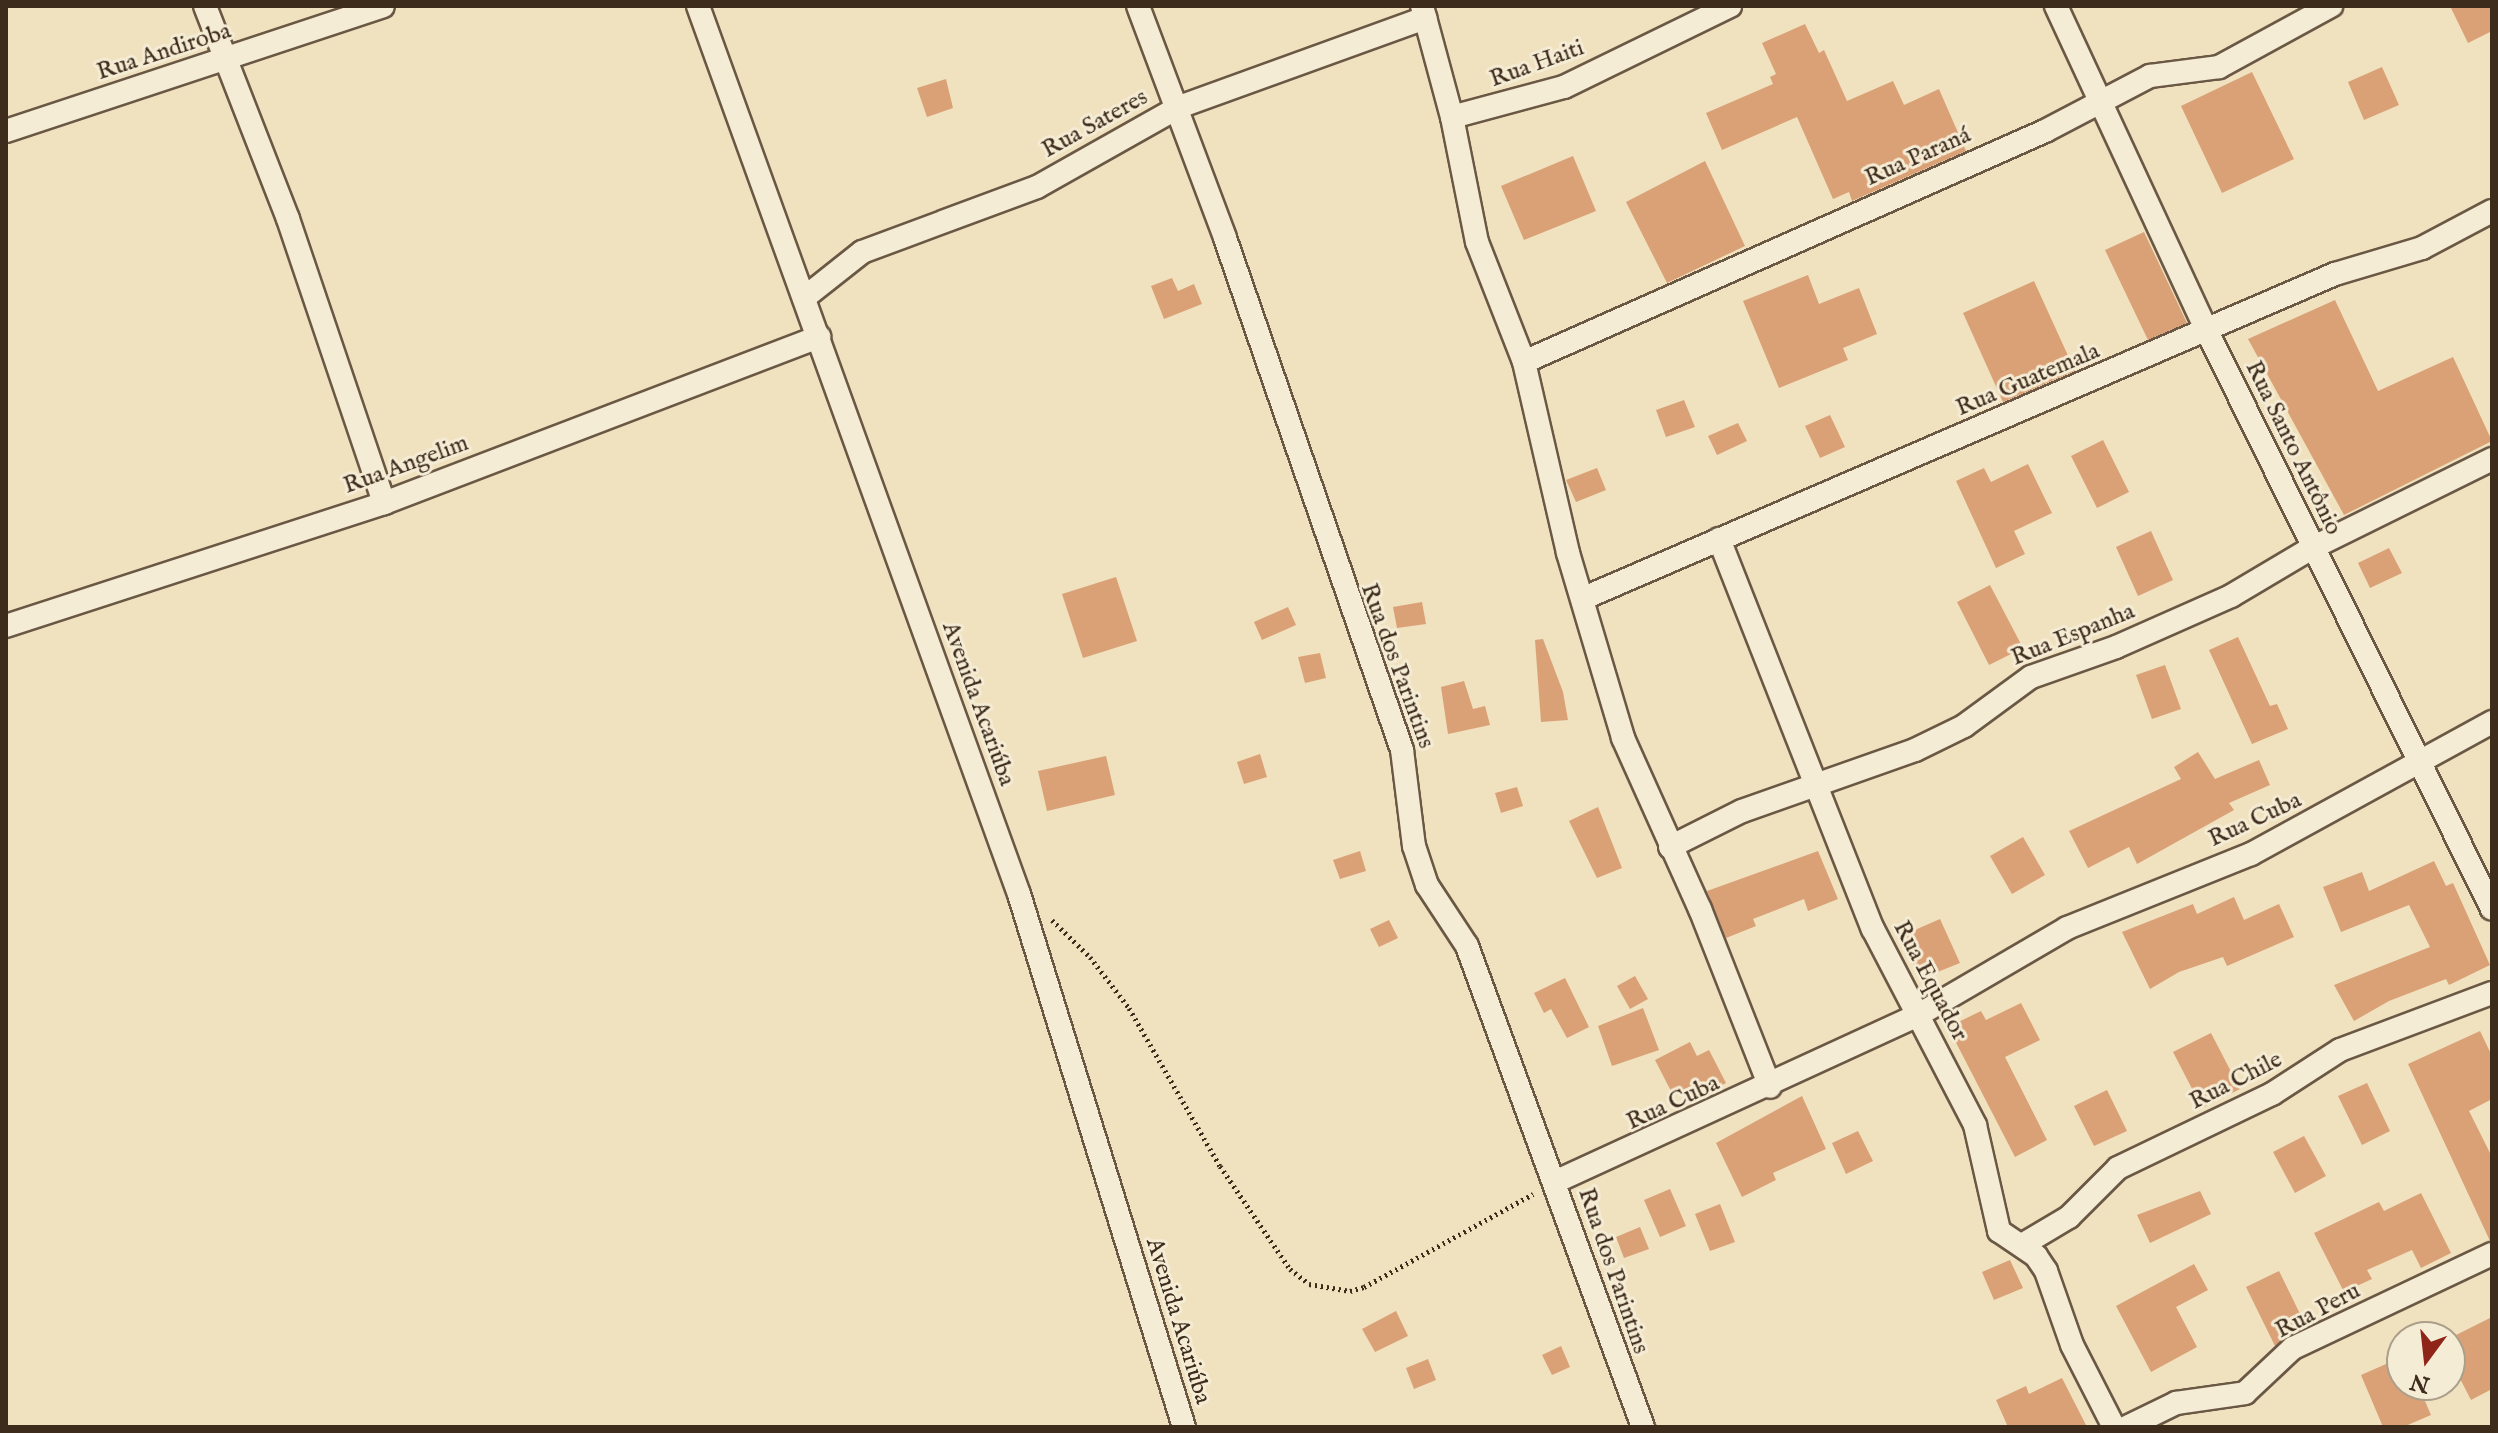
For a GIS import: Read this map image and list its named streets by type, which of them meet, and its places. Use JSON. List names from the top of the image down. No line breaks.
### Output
{"streets":{"street":["Rua Andiroba","Rua Haiti","Rua Sateres","Rua Paraná","Rua Guatemala","Rua Santo Antônio","Rua Angelim","Rua Espanha","Rua dos Parintins","Avenida Acariúba","Rua Cuba","Rua Equador","Rua Chile","Rua Peru"]},"crossings":[["Rua Sateres","Rua dos Parintins"],["Rua Sateres","Avenida Acariúba"],["Rua Paraná","Rua Santo Antônio"],["Rua Guatemala","Rua Santo Antônio"],["Rua Guatemala","Rua Equador"],["Rua Santo Antônio","Rua Espanha"],["Rua Santo Antônio","Rua Cuba"],["Rua Angelim","Avenida Acariúba"],["Rua Espanha","Rua Equador"],["Rua dos Parintins","Rua Cuba"],["Rua Cuba","Rua Equador"],["Rua Equador","Rua Chile"]],"north":"bottom"}
